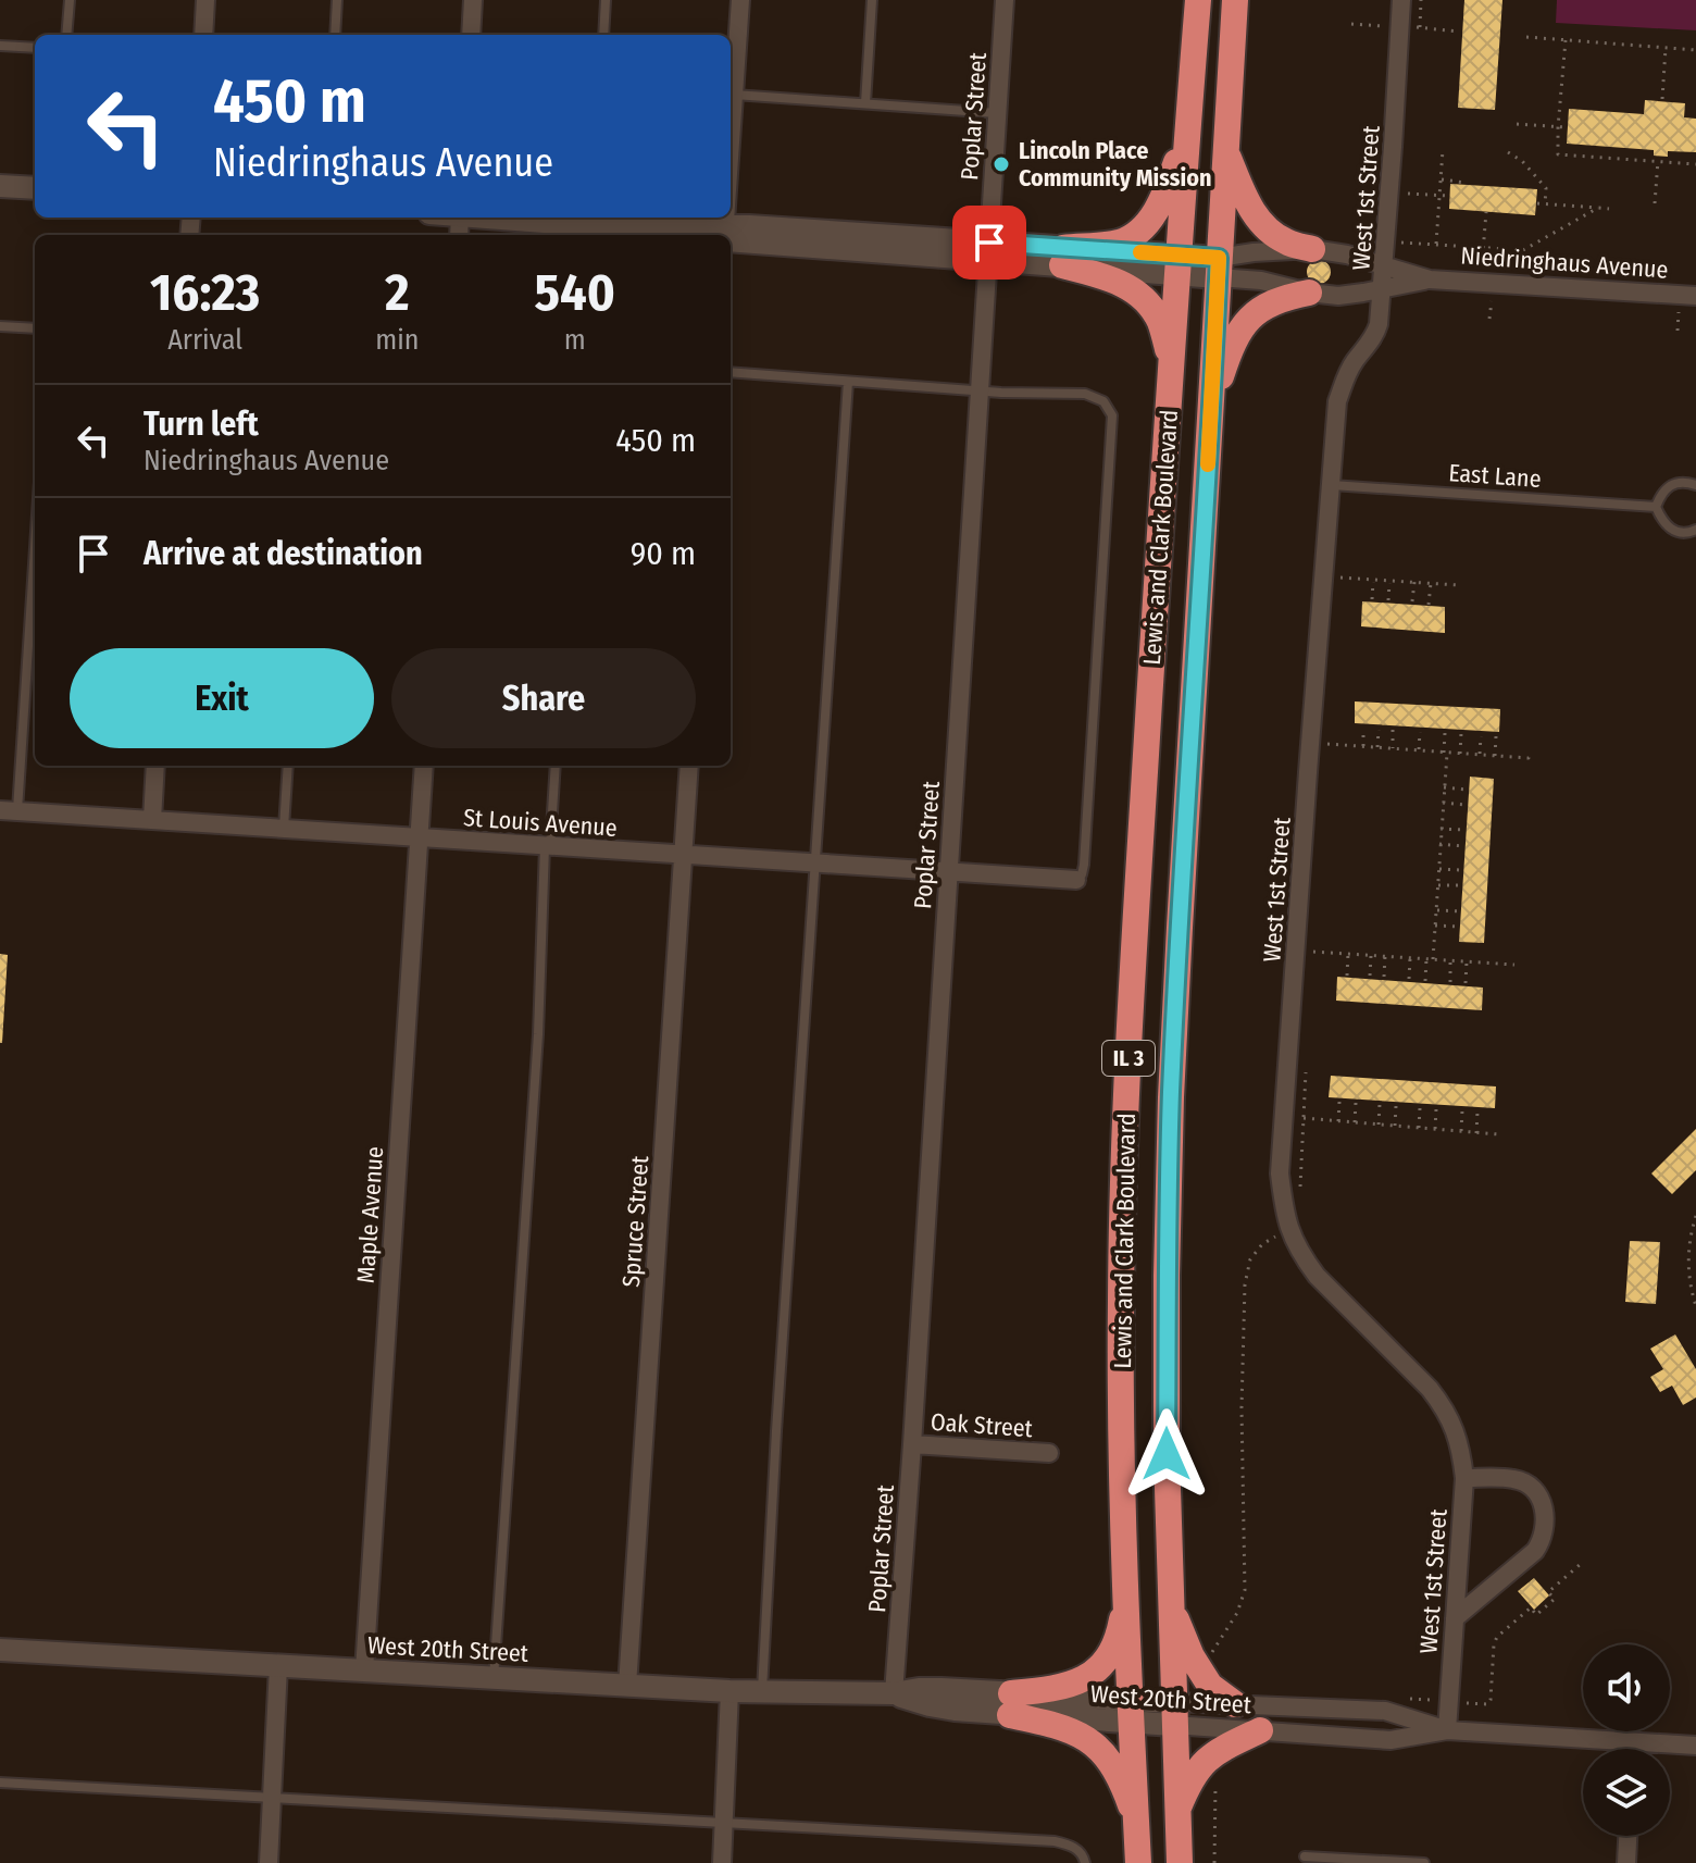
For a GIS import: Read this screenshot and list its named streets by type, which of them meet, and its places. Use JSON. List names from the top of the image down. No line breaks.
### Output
{"streets":{"highway":["Lewis and Clark Boulevard","IL 3"],"street":["Poplar Street","West 1st Street","Niedringhaus Avenue","St Louis Avenue","Maple Avenue","Spruce Street","Oak Street","West 20th Street"],"lane":["East Lane"]},"crossings":[["Poplar Street","Niedringhaus Avenue"],["Poplar Street","St Louis Avenue"],["Poplar Street","Oak Street"],["Poplar Street","West 20th Street"],["West 1st Street","Niedringhaus Avenue"],["West 1st Street","East Lane"],["West 1st Street","West 20th Street"],["Niedringhaus Avenue","Lewis and Clark Boulevard"],["Niedringhaus Avenue","IL 3"],["Lewis and Clark Boulevard","IL 3"],["Lewis and Clark Boulevard","West 20th Street"],["St Louis Avenue","Maple Avenue"],["St Louis Avenue","Spruce Street"],["Maple Avenue","West 20th Street"],["Spruce Street","West 20th Street"]],"places":["Lincoln Place Community Mission"],"page":{"turn":["450 m","Niedringhaus Avenue"],"eta":["16:23","Arrival","2","min","540","m"],"list":[{"name":"Turn left","note":"Niedringhaus Avenue","value":"450 m"},{"name":"Arrive at destination","value":"90 m"}],"buttons":["Exit","Share"]}}
